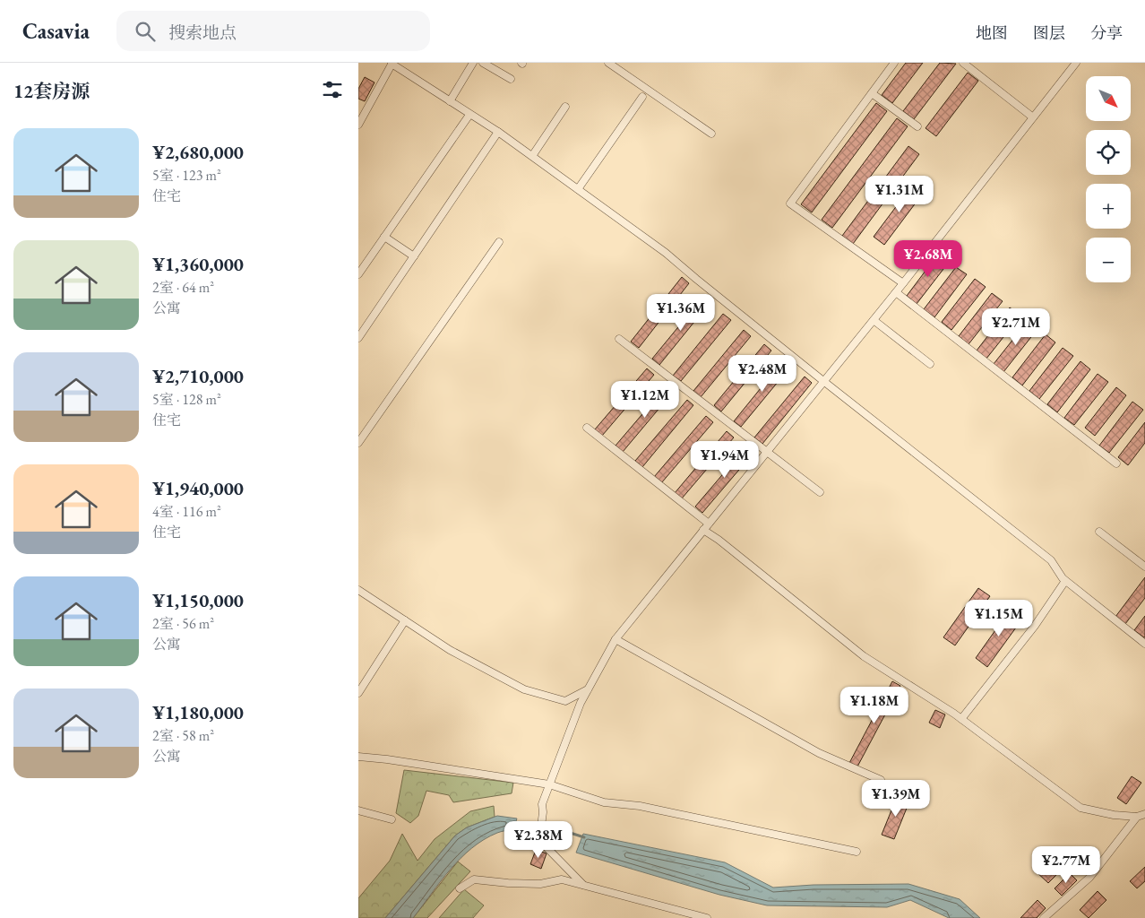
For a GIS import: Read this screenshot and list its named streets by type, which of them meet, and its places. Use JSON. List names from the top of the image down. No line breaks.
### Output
{"north":"bottom right","page":{"header":"Casavia","search":"搜索地点","nav":["地图","图层","分享"],"heading":"12套房源","map_buttons":["+","−"],"list":[{"name":"¥2,680,000","note":"5室 · 123 m² · 住宅"},{"name":"¥1,360,000","note":"2室 · 64 m² · 公寓"},{"name":"¥2,710,000","note":"5室 · 128 m² · 住宅"},{"name":"¥1,940,000","note":"4室 · 116 m² · 住宅"},{"name":"¥1,150,000","note":"2室 · 56 m² · 公寓"},{"name":"¥1,180,000","note":"2室 · 58 m² · 公寓"}],"price":["¥1.31M","¥2.68M","¥1.36M","¥2.71M","¥2.48M","¥1.12M","¥1.94M","¥1.15M","¥1.18M","¥1.39M","¥2.38M","¥2.77M"]}}
